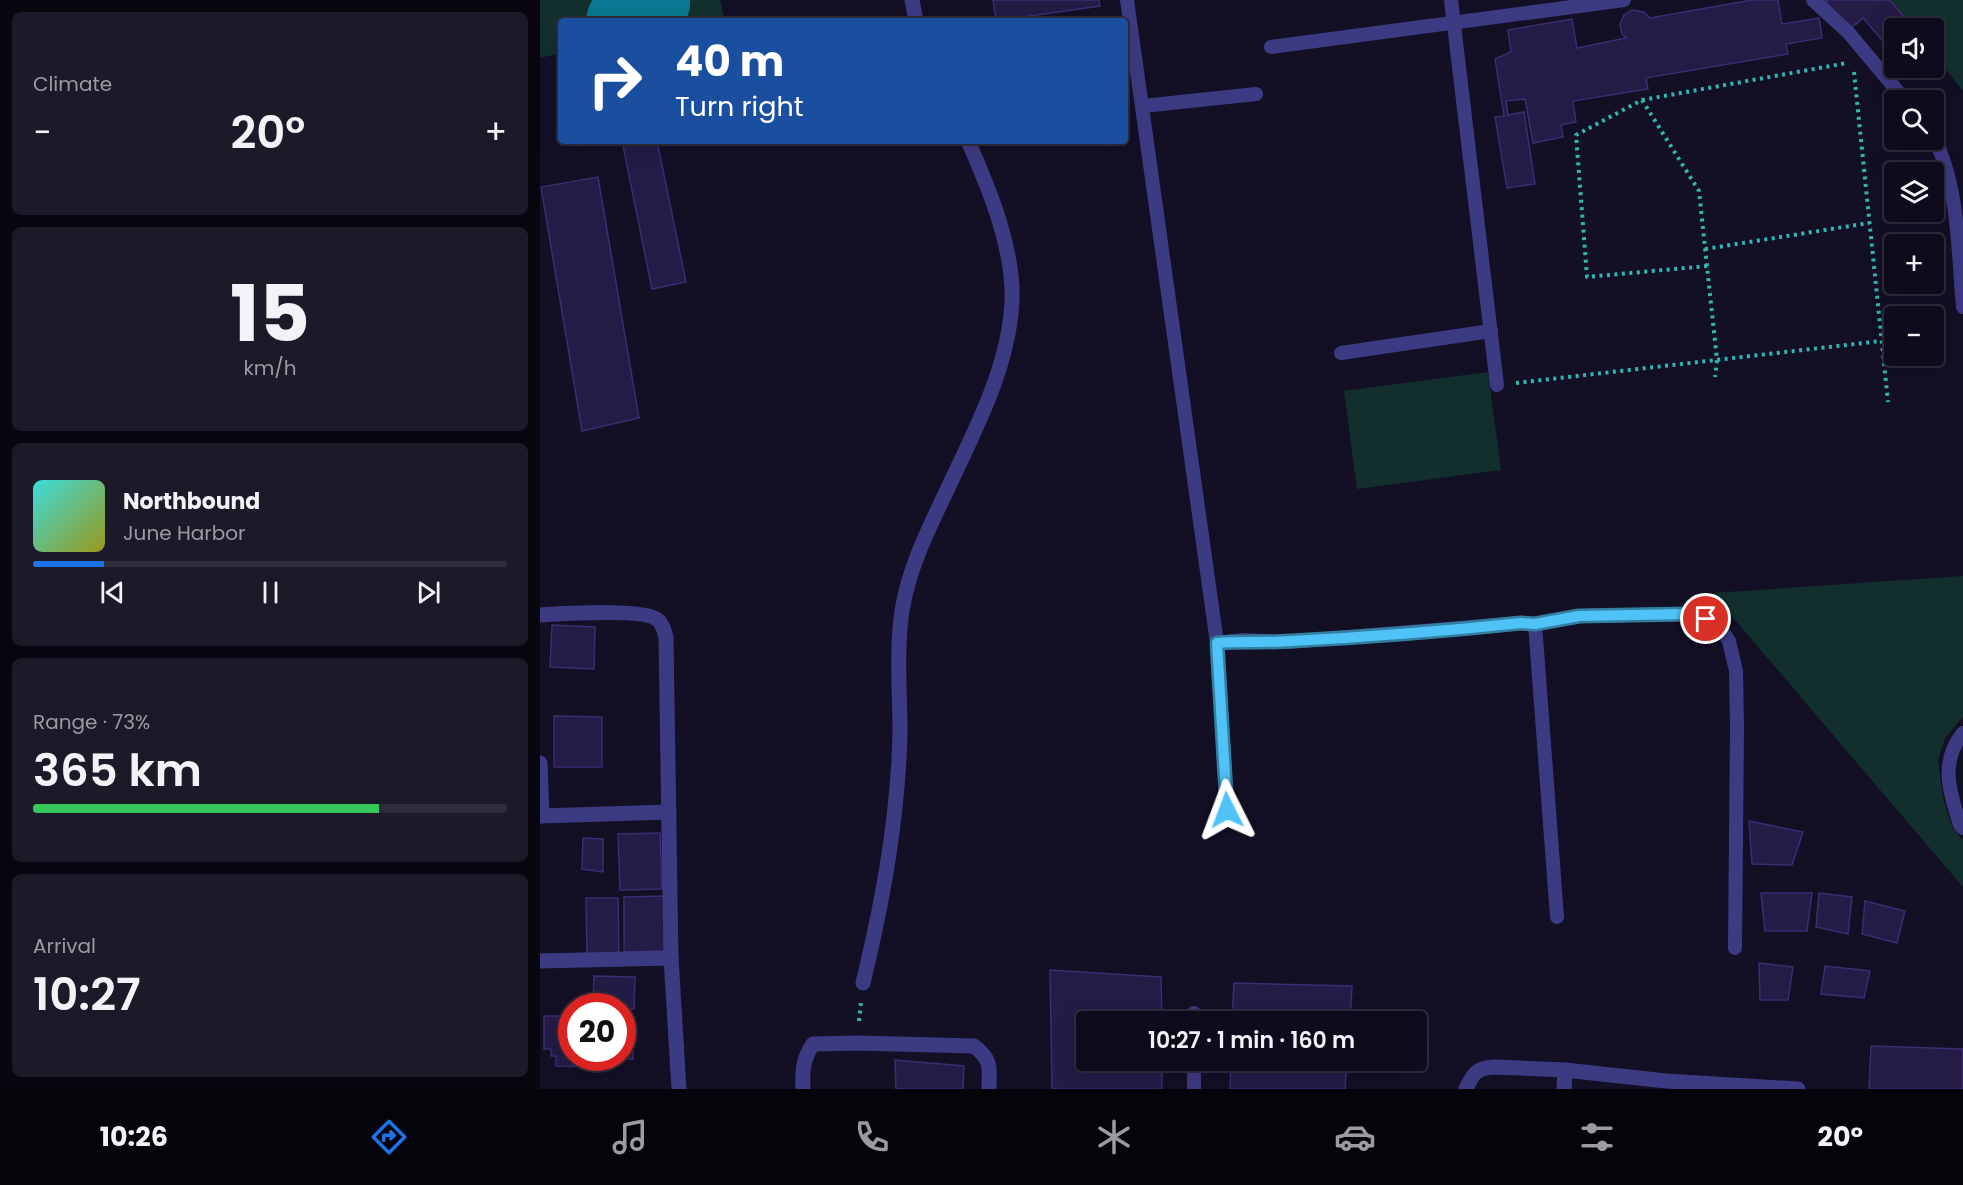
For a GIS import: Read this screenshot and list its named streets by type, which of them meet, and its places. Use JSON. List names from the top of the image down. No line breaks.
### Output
{"page":{"tile":["Climate",["15","km/h"],["Range · 73%","365 km"],["Arrival","10:27"]],"map_buttons":["+","−"],"turn":["40 m","Turn right"],"heat":["−","20°","+"],"song":["Northbound","June Harbor"],"limit":"20","trip":"10:27 · 1 min · 160 m","tabs":["10:26","20°"]}}
